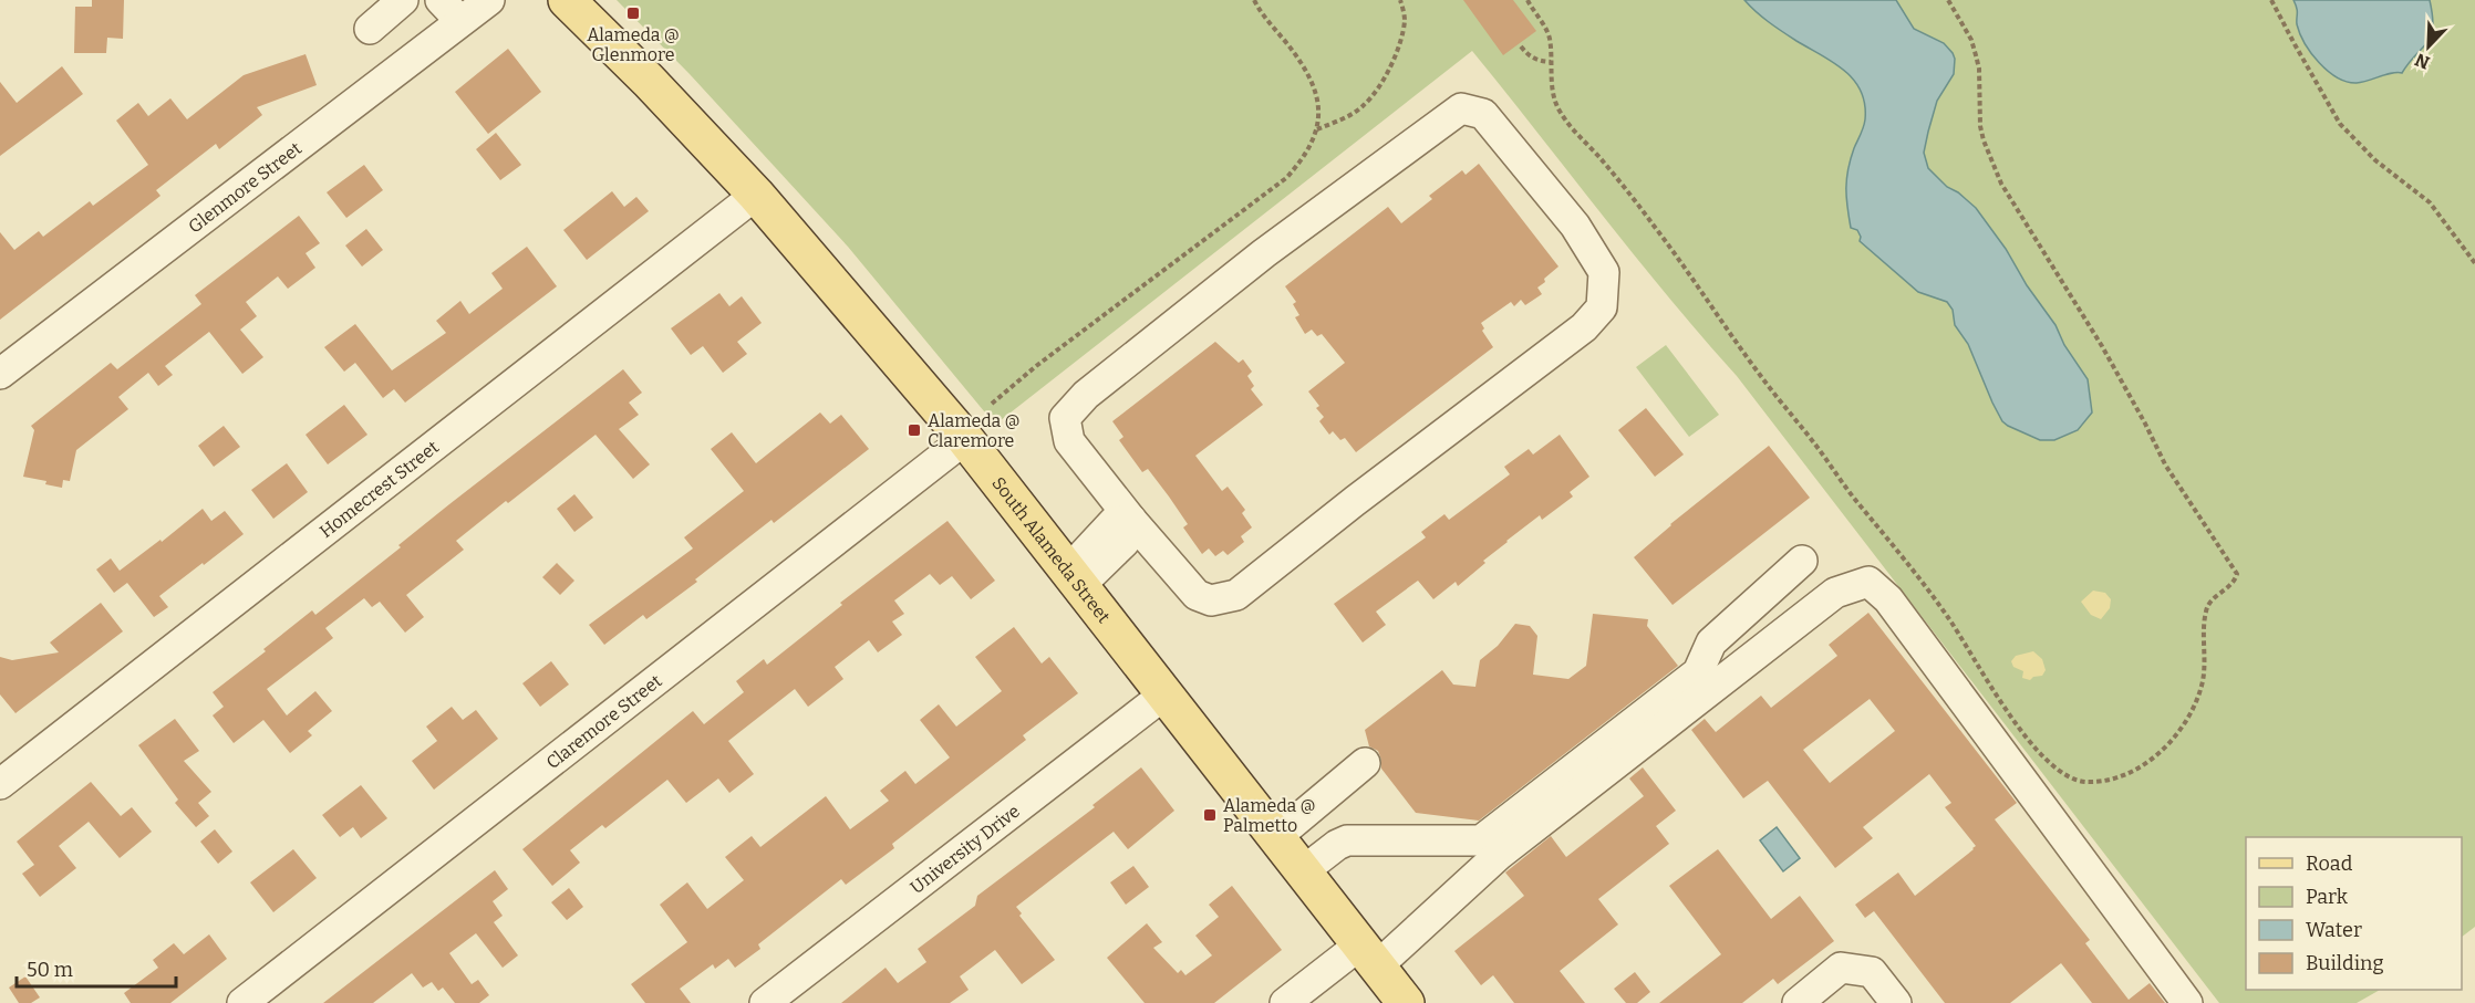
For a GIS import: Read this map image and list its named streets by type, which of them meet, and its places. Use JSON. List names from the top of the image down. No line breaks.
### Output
{"streets":{"main road":["South Alameda Street"],"street":["Glenmore Street","Homecrest Street","Claremore Street","University Drive"]},"crossings":[["Homecrest Street","South Alameda Street"],["South Alameda Street","Claremore Street"],["South Alameda Street","University Drive"]],"places":{"transit":["Alameda @ Glenmore","Alameda @ Claremore","Alameda @ Palmetto"]},"legend":["Road","Park","Water","Building"],"scale_bar":"50 m","north":"bottom left"}
